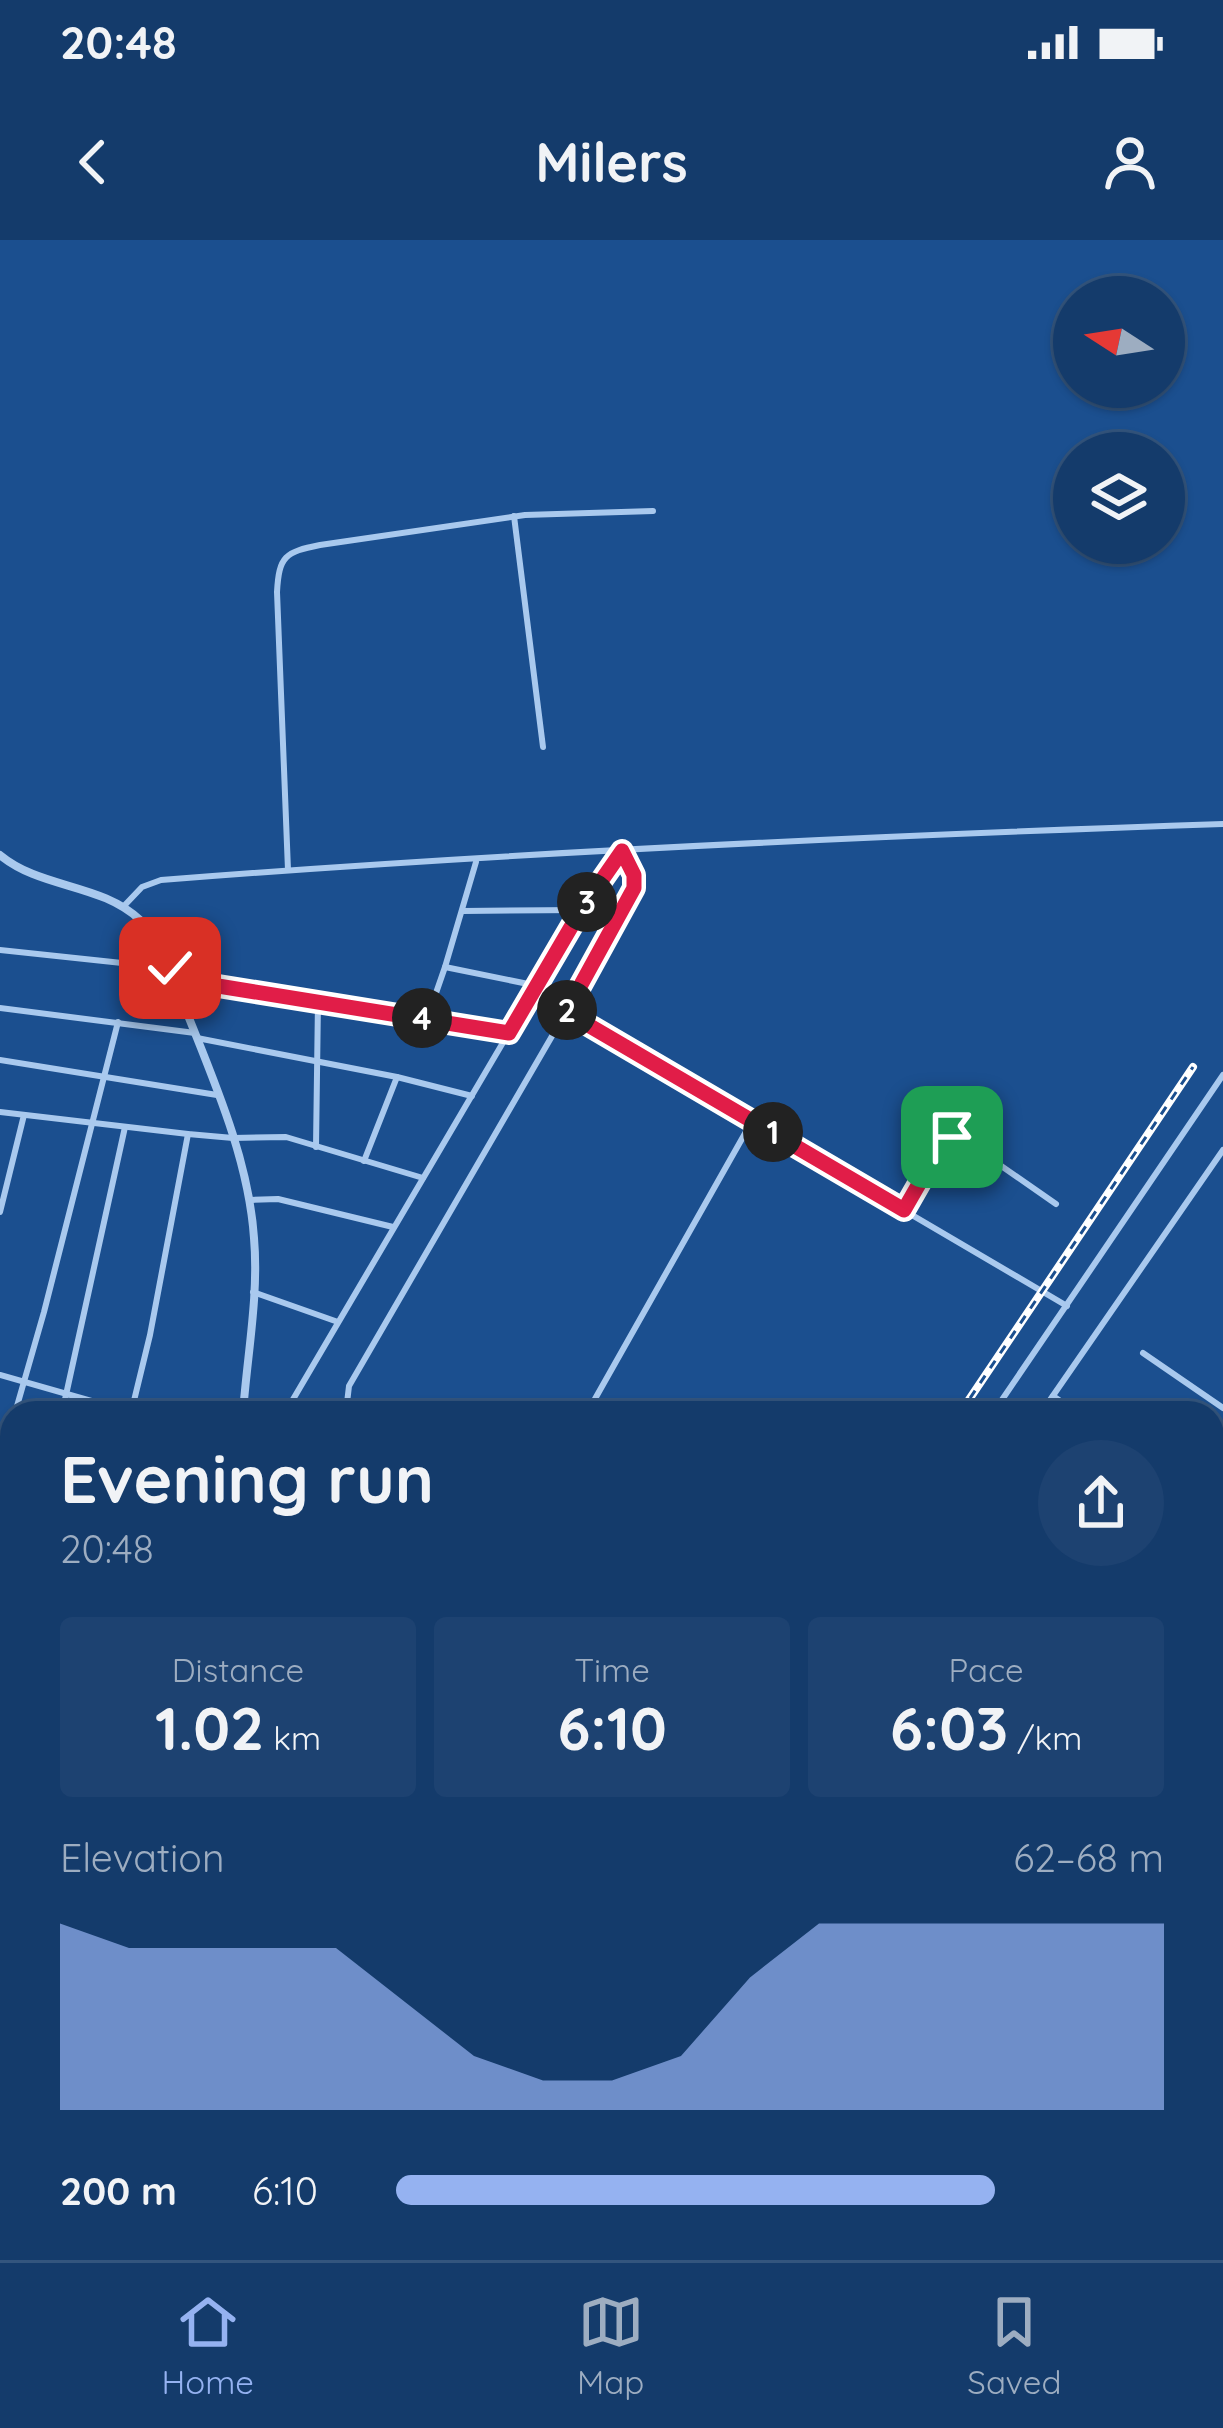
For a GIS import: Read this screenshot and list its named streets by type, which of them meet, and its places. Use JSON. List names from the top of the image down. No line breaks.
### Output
{"north":"left","page":{"status":"20:48","header":"Milers","pins":["3","2","4","1"],"heading":["Evening run","20:48"],"stats":[["Distance","1.02 km"],["Time","6:10"],["Pace","6:03 /km"]],"chart":["Elevation","62–68 m"],"list":[{"name":"200 m","note":"6:10"}],"tabs":["Home","Map","Saved"]}}
